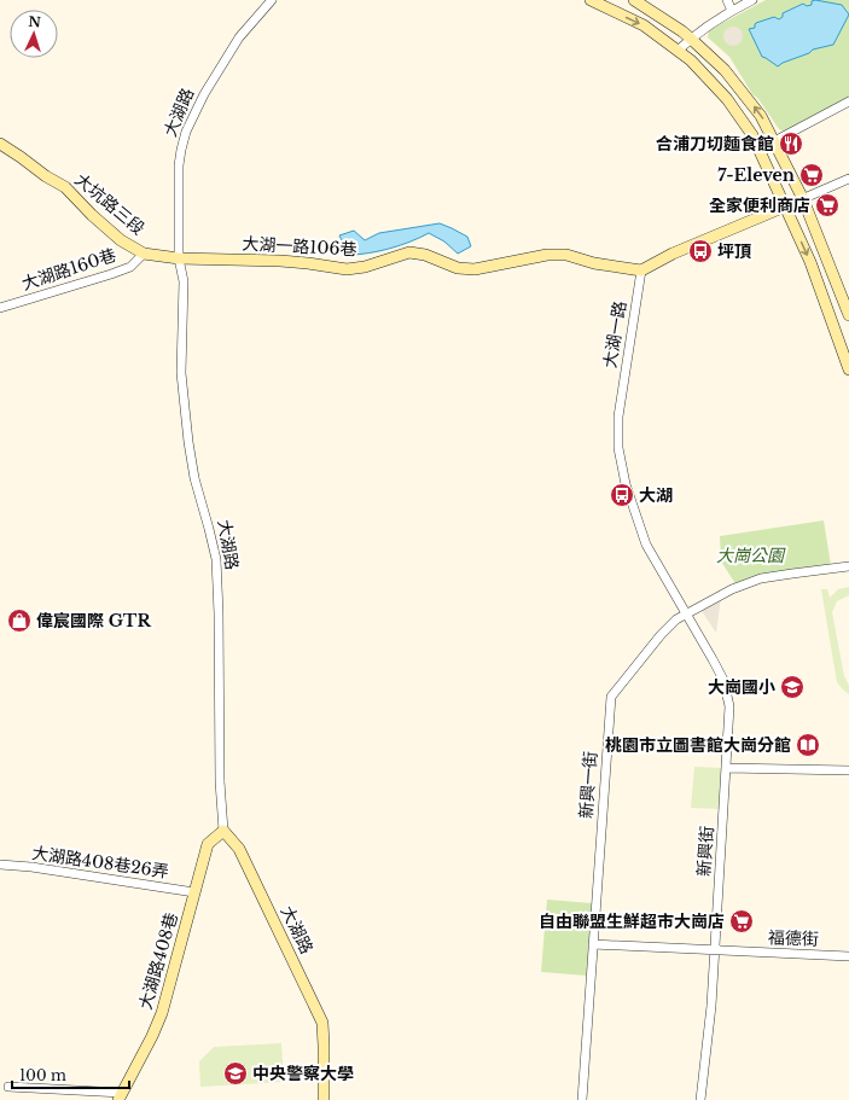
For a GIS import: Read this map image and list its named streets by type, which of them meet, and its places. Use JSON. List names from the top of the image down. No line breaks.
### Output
{"streets":{"street":["大湖路","大坑路三段","大湖一路106巷","大湖路160巷","大湖一路","新興一街","新興街","大湖路408巷26弄","福德街","大湖路408巷"]},"crossings":[["大湖路","大坑路三段"],["大湖路","大湖一路106巷"],["大湖路","大湖路408巷"],["大坑路三段","大湖一路106巷"],["大坑路三段","大湖路160巷"],["大湖一路106巷","大湖一路"],["大湖一路","新興一街"],["大湖一路","新興街"],["新興一街","新興街"],["新興一街","福德街"],["新興街","福德街"],["大湖路408巷26弄","大湖路408巷"]],"parks":["大崗公園"],"places":{"restaurant":["合浦刀切麵食館"],"supermarket":["7-Eleven","全家便利商店","自由聯盟生鮮超市大崗店"],"bus stop":["坪頂","大湖"],"shop":["偉宸國際 GTR"],"school or university":["大崗國小","中央警察大學"],"library":["桃園市立圖書館大崗分館"]},"scale_bar":"100 m","north":"top"}
